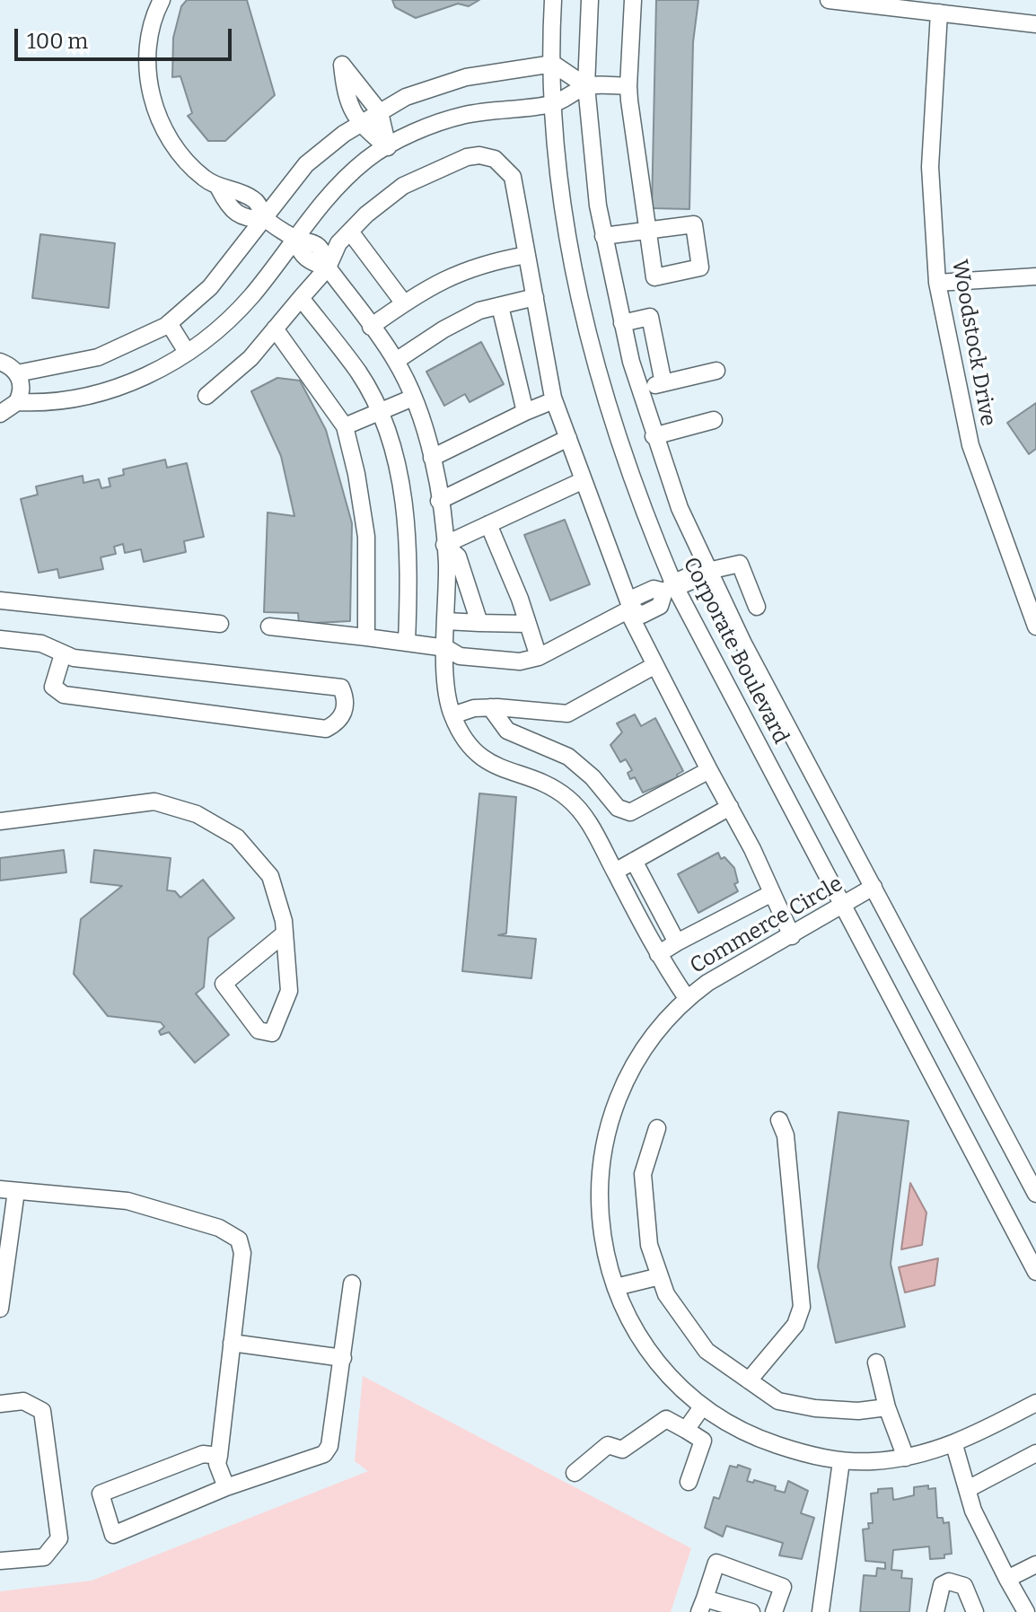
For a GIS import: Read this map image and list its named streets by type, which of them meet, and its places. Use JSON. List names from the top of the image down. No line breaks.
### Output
{"streets":{"street":["Woodstock Drive","Corporate Boulevard","Commerce Circle"]},"crossings":[["Corporate Boulevard","Commerce Circle"]],"scale_bar":"100 m"}
